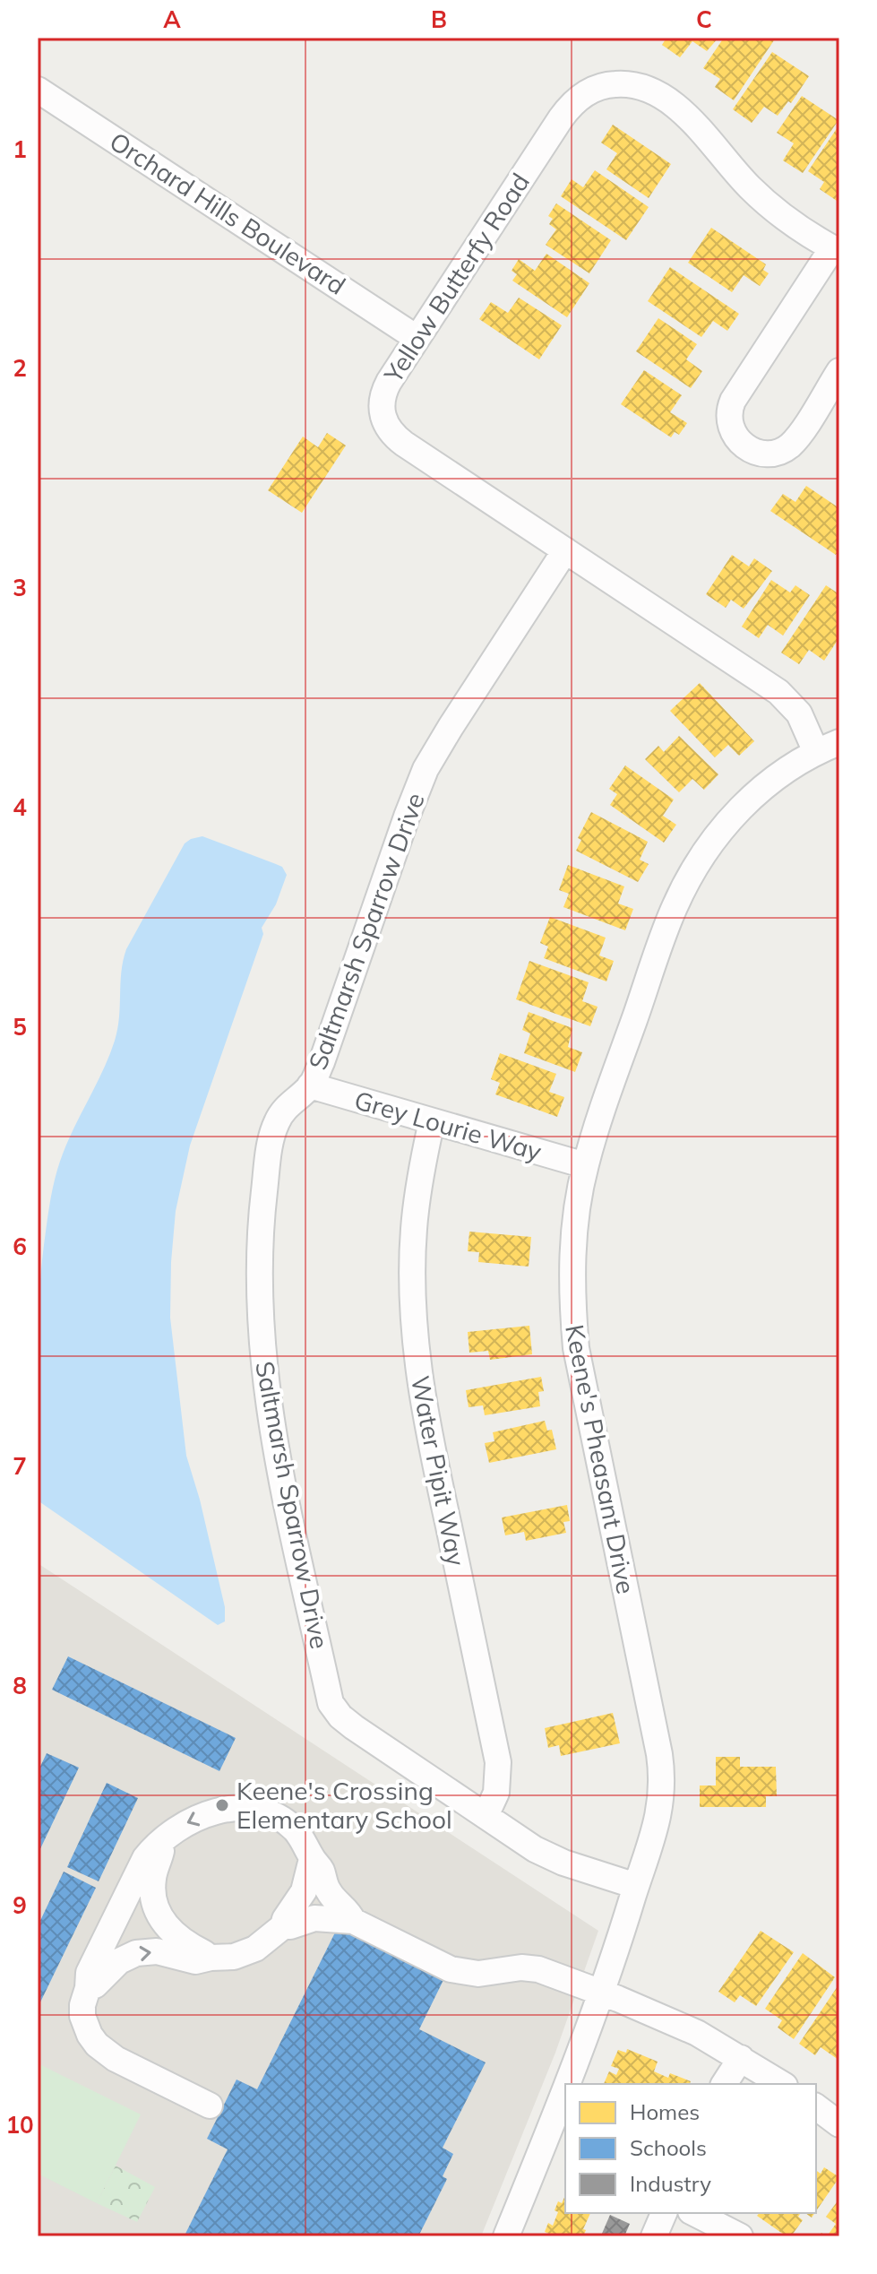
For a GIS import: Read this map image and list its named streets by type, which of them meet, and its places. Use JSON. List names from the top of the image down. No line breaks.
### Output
{"streets":{"street":["Orchard Hills Boulevard","Yellow Butterfy Road","Saltmarsh Sparrow Drive","Grey Lourie Way","Keene's Pheasant Drive","Water Pipit Way"]},"crossings":[["Orchard Hills Boulevard","Yellow Butterfy Road"],["Yellow Butterfy Road","Saltmarsh Sparrow Drive"],["Yellow Butterfy Road","Keene's Pheasant Drive"],["Saltmarsh Sparrow Drive","Grey Lourie Way"],["Saltmarsh Sparrow Drive","Keene's Pheasant Drive"],["Saltmarsh Sparrow Drive","Water Pipit Way"],["Grey Lourie Way","Keene's Pheasant Drive"],["Grey Lourie Way","Water Pipit Way"]],"places":["Keene's Crossing Elementary School"],"legend":["Homes","Schools","Industry"],"grid":{"columns":["A","B","C"],"rows":["1","2","3","4","5","6","7","8","9","10"]}}
